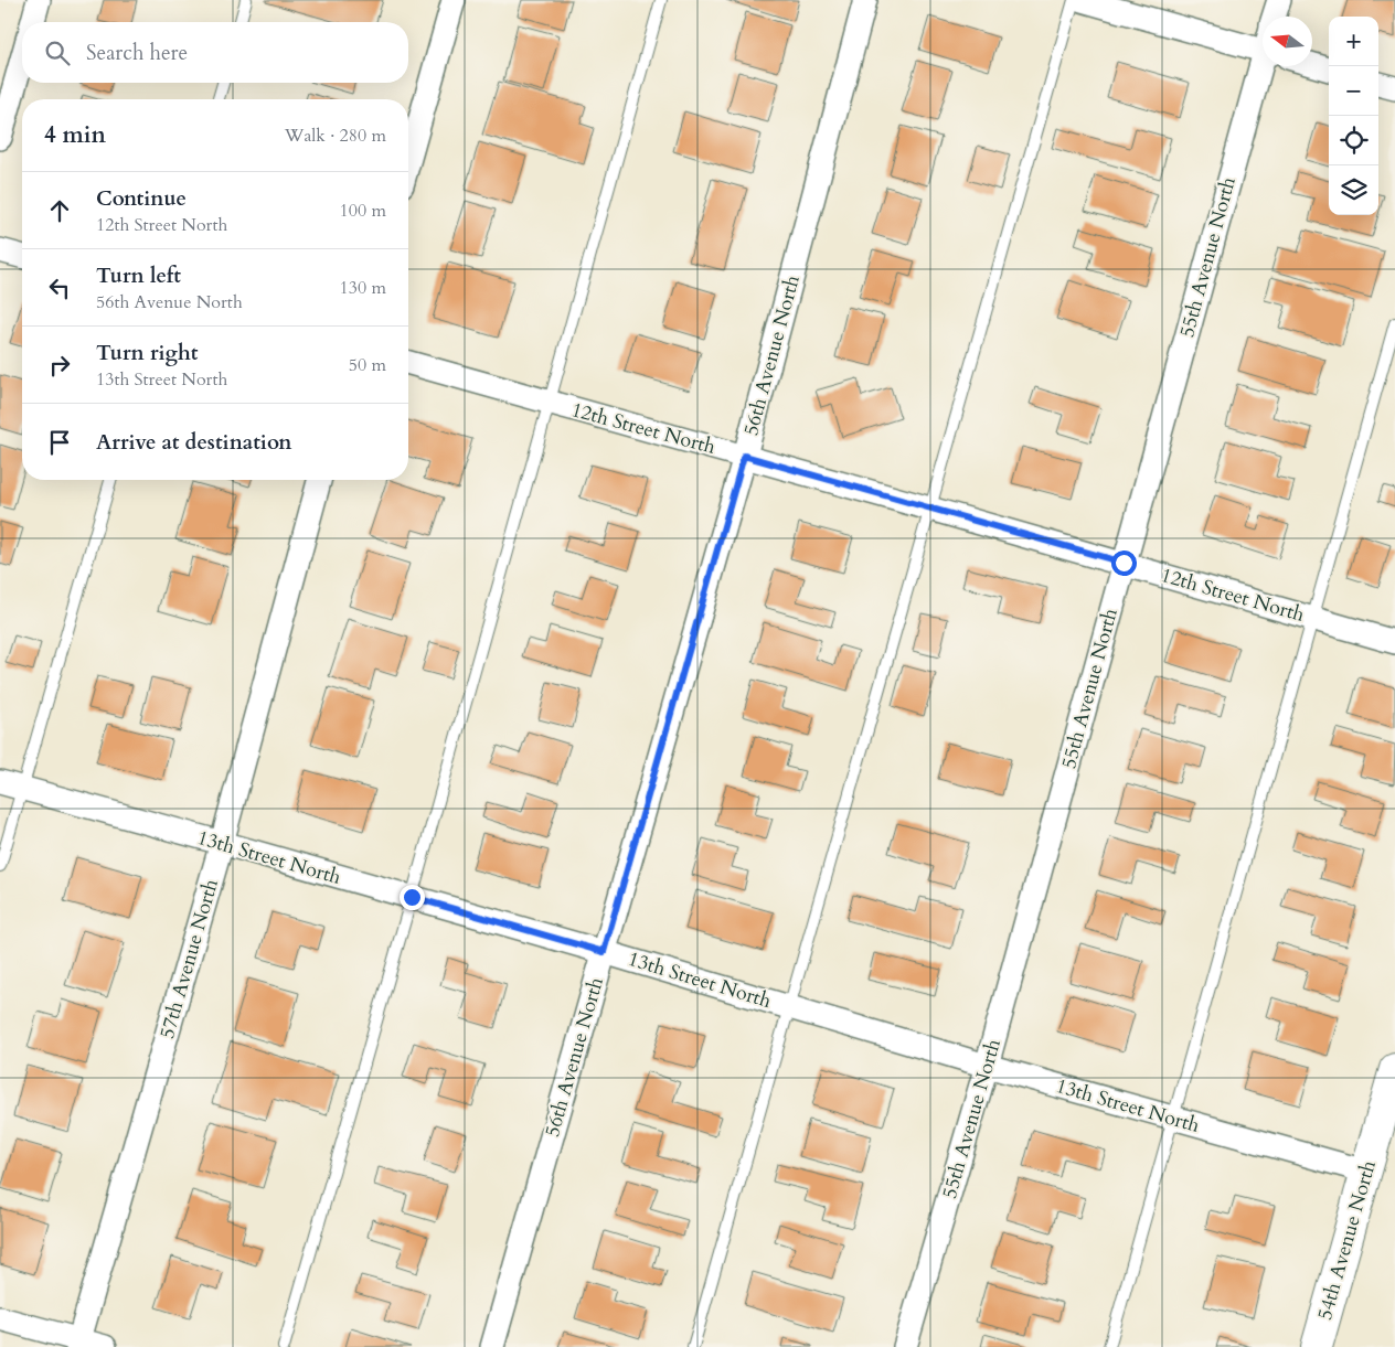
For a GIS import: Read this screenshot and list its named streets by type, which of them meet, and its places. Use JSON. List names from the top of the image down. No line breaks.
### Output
{"streets":{"main road":["54th Avenue North"],"street":["55th Avenue North","56th Avenue North","12th Street North","13th Street North","57th Avenue North"]},"crossings":[["55th Avenue North","12th Street North"],["55th Avenue North","13th Street North"],["56th Avenue North","12th Street North"],["56th Avenue North","13th Street North"],["13th Street North","57th Avenue North"],["13th Street North","54th Avenue North"]],"north":"left","page":{"map_buttons":["+","−"],"search":"Search here","heading":["4 min","Walk · 280 m"],"list":[["Continue","12th Street North","100 m"],["Turn left","56th Avenue North","130 m"],["Turn right","13th Street North","50 m"],"Arrive at destination"]}}
